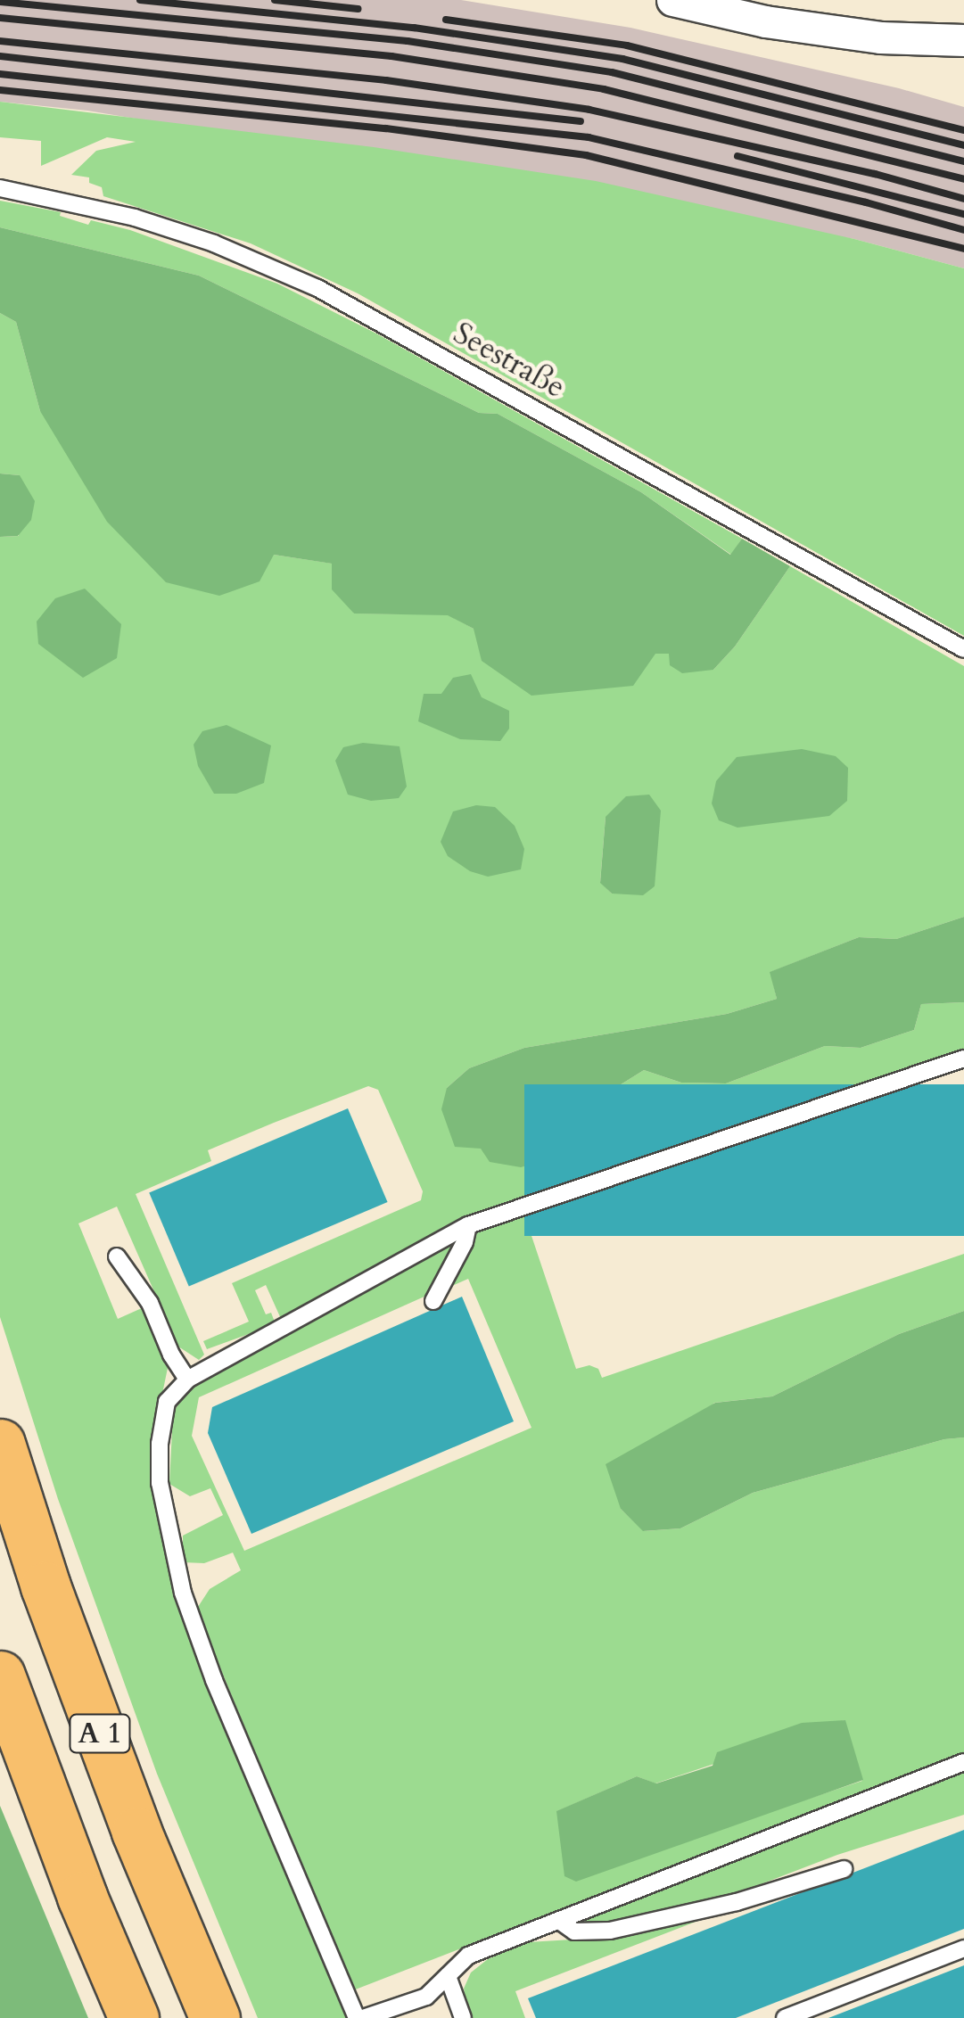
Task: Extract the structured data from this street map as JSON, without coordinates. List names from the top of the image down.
{
  "streets": {
    "highway": ["A 1"],
    "lane": ["Seestraße"]
  }
}
